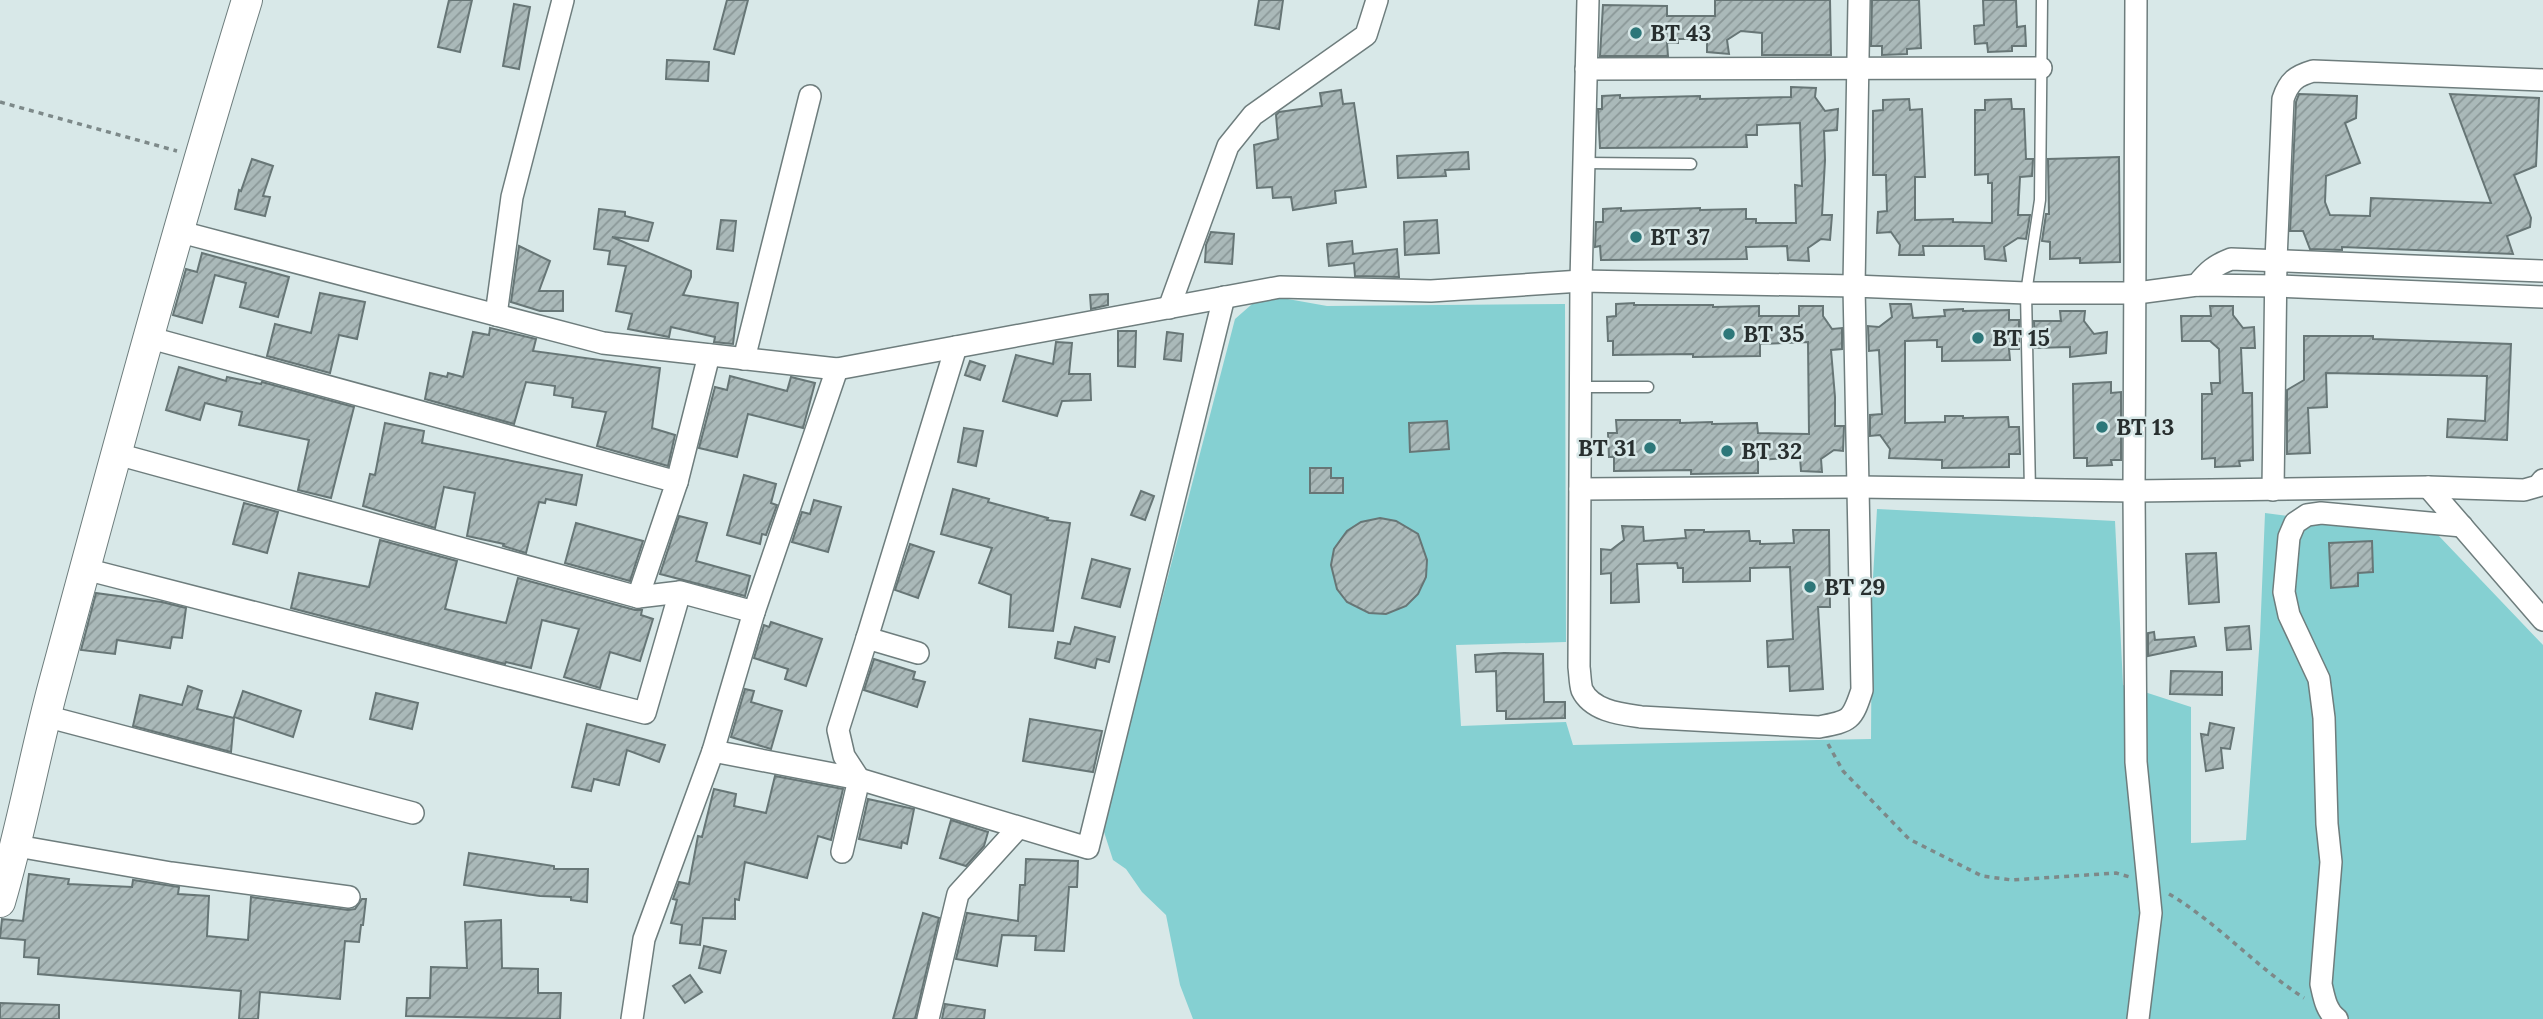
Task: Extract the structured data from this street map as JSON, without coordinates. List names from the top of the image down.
{
  "places": [
    "BT 43",
    "BT 37",
    "BT 35",
    "BT 15",
    "BT 13",
    "BT 31",
    "BT 32",
    "BT 29"
  ]
}
